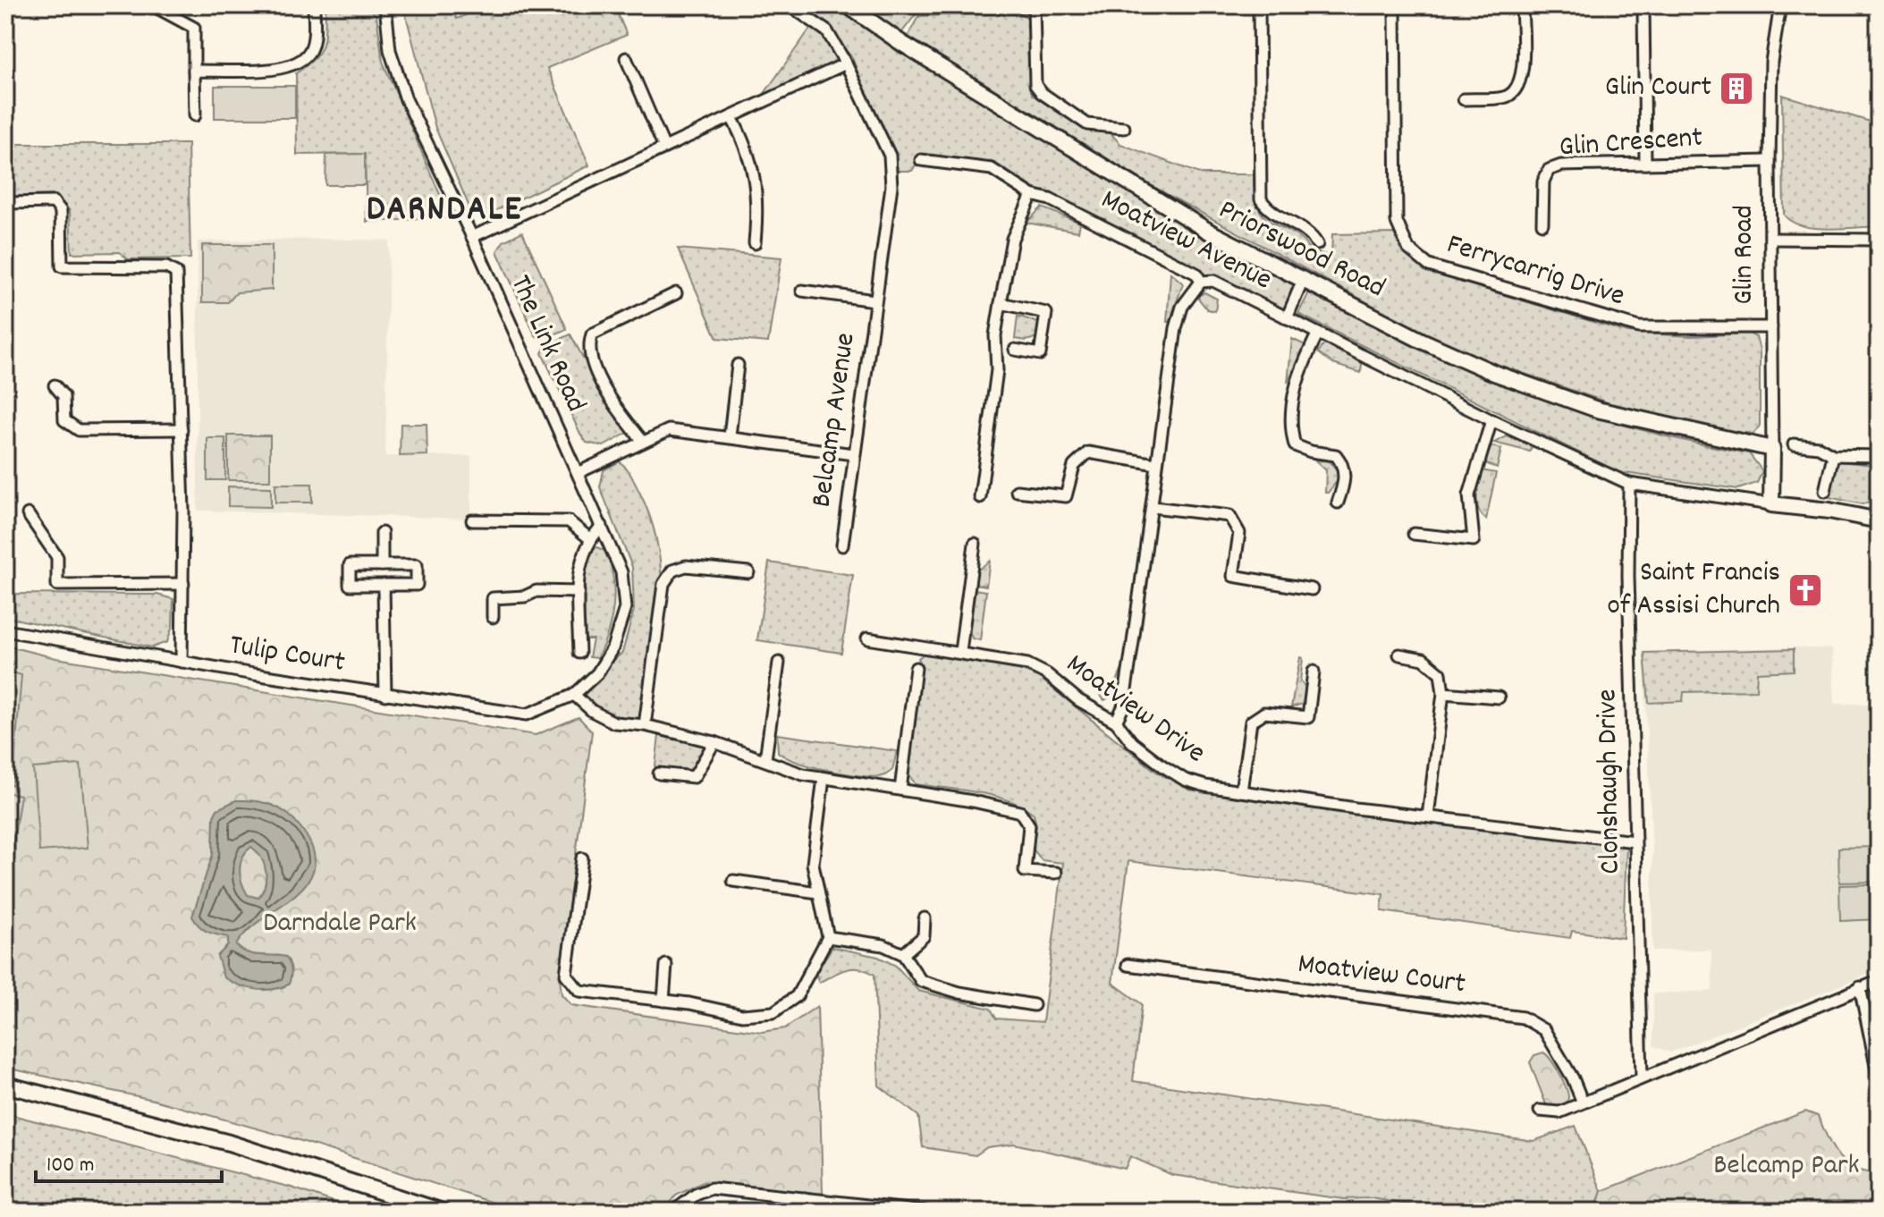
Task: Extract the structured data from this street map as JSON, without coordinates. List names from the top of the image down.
{
  "streets": {
    "street": [
      "Glin Crescent",
      "Moatview Avenue",
      "Priorswood Road",
      "Glin Road",
      "Ferrycarrig Drive",
      "The Link Road",
      "Belcamp Avenue",
      "Tulip Court",
      "Moatview Drive",
      "Clonshaugh Drive",
      "Moatview Court"
    ]
  },
  "crossings": [
    ["Glin Crescent", "Glin Road"],
    ["Moatview Avenue", "Glin Road"],
    ["Moatview Avenue", "Clonshaugh Drive"],
    ["Priorswood Road", "Glin Road"],
    ["Glin Road", "Ferrycarrig Drive"],
    ["The Link Road", "Tulip Court"],
    ["Moatview Drive", "Clonshaugh Drive"]
  ],
  "districts": ["DARNDALE"],
  "parks": ["Darndale Park", "Belcamp Park"],
  "places": {
    "building": ["Glin Court"],
    "church": ["Saint Francis of Assisi Church"]
  },
  "scale_bar": "100 m"
}
